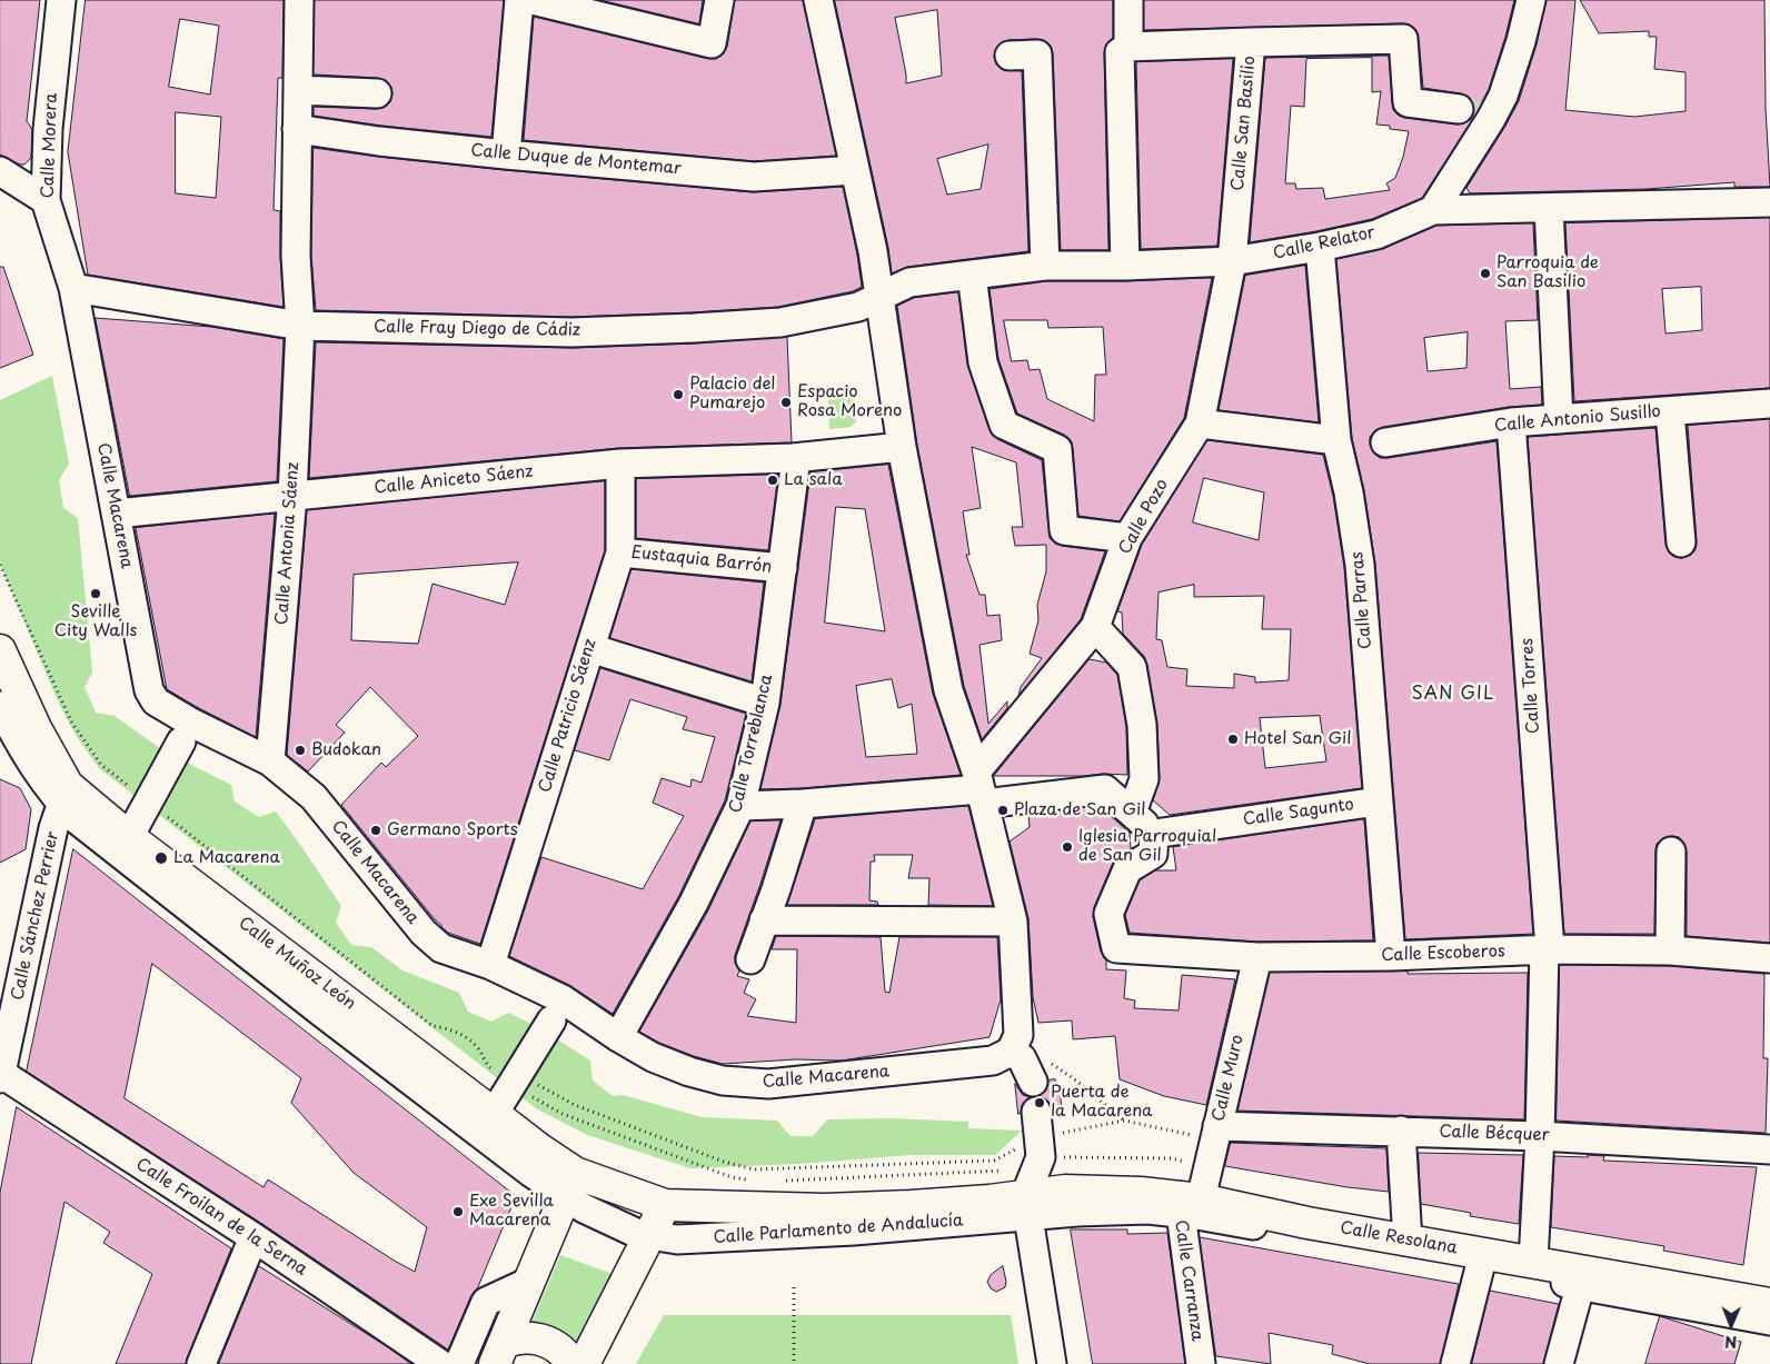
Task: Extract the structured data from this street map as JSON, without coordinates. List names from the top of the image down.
{
  "streets": {
    "main road": ["Calle Muñoz León", "Calle Parlamento de Andalucía", "Calle Resolana"],
    "street": [
      "Calle San Basilio",
      "Calle Morera",
      "Calle Duque de Montemar",
      "Calle Relator",
      "Calle Fray Diego de Cádiz",
      "Calle Antonio Susillo",
      "Calle Aniceto Sáenz",
      "Calle Macarena",
      "Calle Pozo",
      "Calle Antonia Sáenz",
      "Eustaquia Barrón",
      "Calle Parras",
      "Calle Torres",
      "Calle Patricio Sáenz",
      "Calle Torreblanca",
      "Calle Sagunto",
      "Calle Sánchez Perrier",
      "Calle Escoberos",
      "Calle Muro",
      "Calle Bécquer",
      "Calle Froilan de la Serna",
      "Calle Carranza"
    ]
  },
  "crossings": [
    ["Calle San Basilio", "Calle Relator"],
    ["Calle San Basilio", "Calle Pozo"],
    ["Calle Morera", "Calle Fray Diego de Cádiz"],
    ["Calle Morera", "Calle Macarena"],
    ["Calle Duque de Montemar", "Calle Antonia Sáenz"],
    ["Calle Relator", "Calle Fray Diego de Cádiz"],
    ["Calle Relator", "Calle Pozo"],
    ["Calle Relator", "Calle Parras"],
    ["Calle Fray Diego de Cádiz", "Calle Macarena"],
    ["Calle Fray Diego de Cádiz", "Calle Antonia Sáenz"],
    ["Calle Antonio Susillo", "Calle Torres"],
    ["Calle Aniceto Sáenz", "Calle Macarena"],
    ["Calle Aniceto Sáenz", "Calle Antonia Sáenz"],
    ["Calle Aniceto Sáenz", "Calle Patricio Sáenz"],
    ["Calle Aniceto Sáenz", "Calle Torreblanca"],
    ["Calle Macarena", "Calle Antonia Sáenz"],
    ["Calle Macarena", "Calle Patricio Sáenz"],
    ["Calle Macarena", "Calle Torreblanca"],
    ["Eustaquia Barrón", "Calle Patricio Sáenz"],
    ["Eustaquia Barrón", "Calle Torreblanca"],
    ["Calle Parras", "Calle Sagunto"],
    ["Calle Parras", "Calle Escoberos"],
    ["Calle Torres", "Calle Escoberos"],
    ["Calle Torres", "Calle Bécquer"],
    ["Calle Torres", "Calle Resolana"],
    ["Calle Sagunto", "Calle Escoberos"],
    ["Calle Sánchez Perrier", "Calle Muñoz León"],
    ["Calle Sánchez Perrier", "Calle Froilan de la Serna"],
    ["Calle Escoberos", "Calle Muro"],
    ["Calle Muñoz León", "Calle Parlamento de Andalucía"],
    ["Calle Muro", "Calle Bécquer"],
    ["Calle Muro", "Calle Resolana"],
    ["Calle Muro", "Calle Carranza"],
    ["Calle Parlamento de Andalucía", "Calle Resolana"],
    ["Calle Resolana", "Calle Carranza"]
  ],
  "districts": ["SAN GIL"],
  "places": [
    "Parroquia de San Basilio",
    "Palacio del Pumarejo",
    "Espacio Rosa Moreno",
    "La sala",
    "Seville City Walls",
    "Hotel San Gil",
    "Budokan",
    "Plaza de San Gil",
    "Germano Sports",
    "Iglesia Parroquial de San Gil",
    "La Macarena",
    "Puerta de la Macarena",
    "Exe Sevilla Macarena"
  ],
  "north": "bottom"
}
